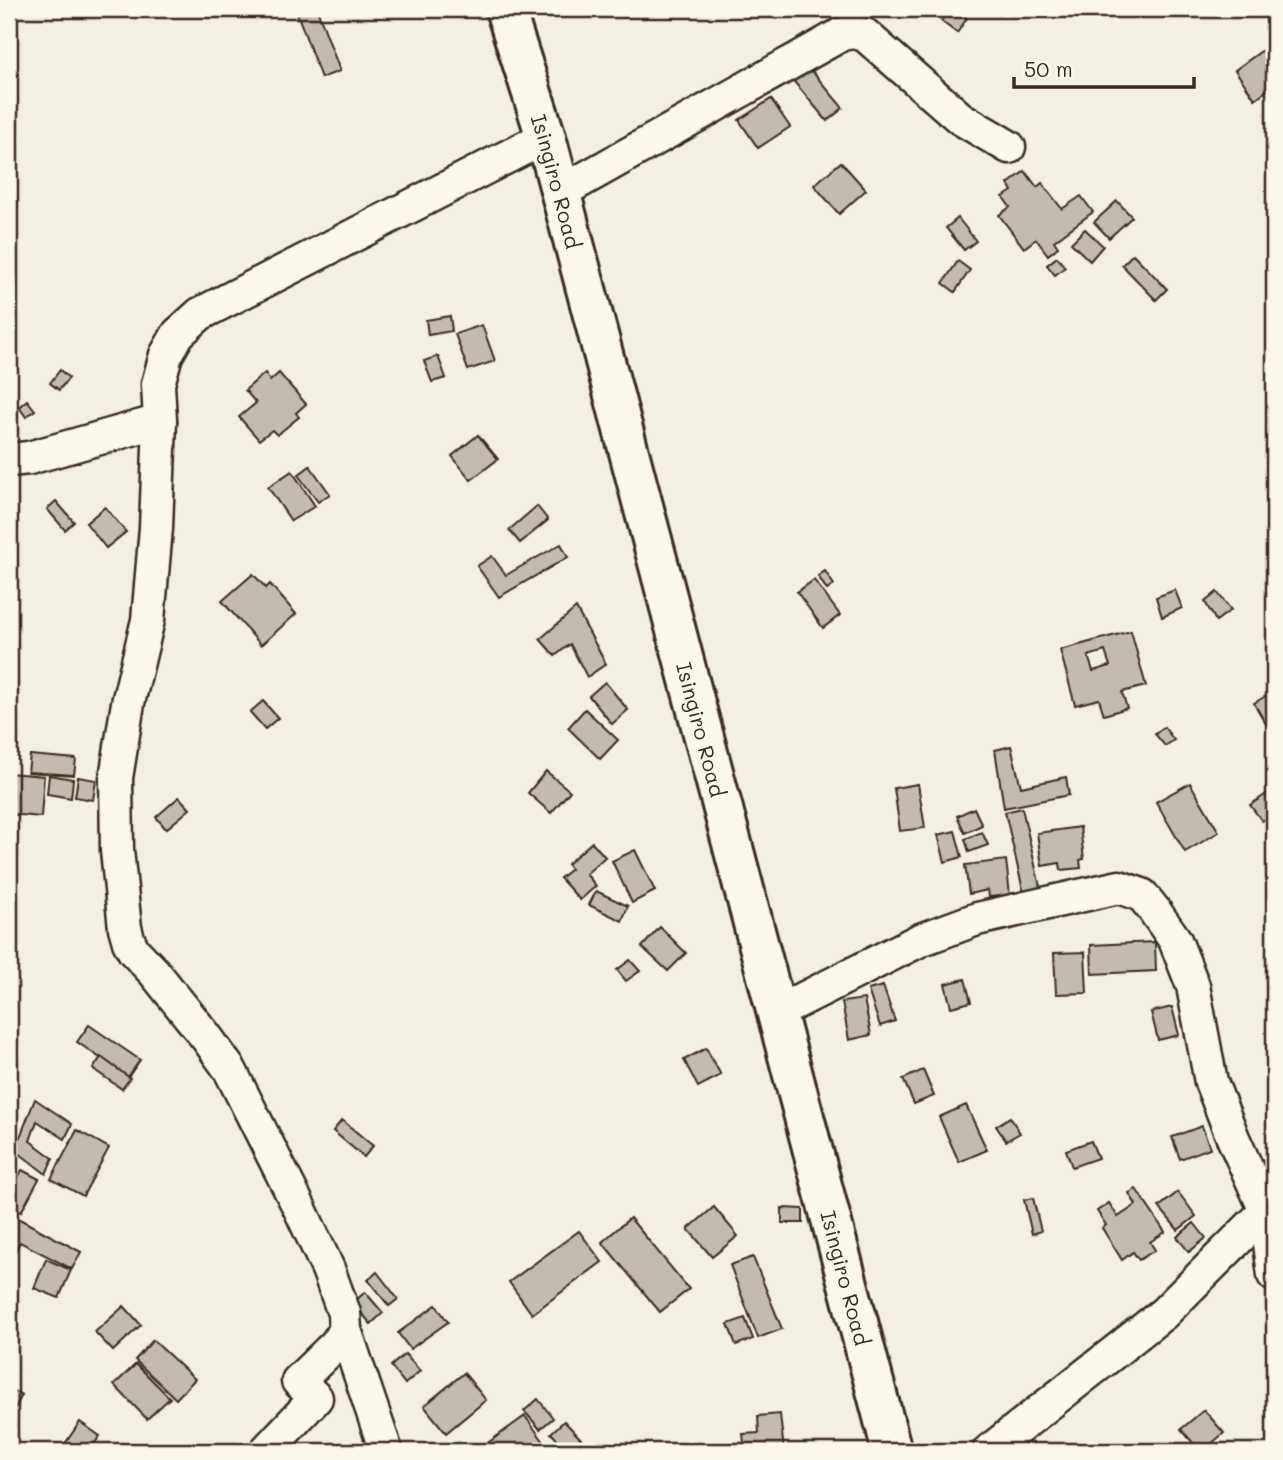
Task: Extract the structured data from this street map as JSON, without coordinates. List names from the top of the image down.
{
  "streets": {
    "main road": ["Isingiro Road"]
  },
  "scale_bar": "50 m"
}
